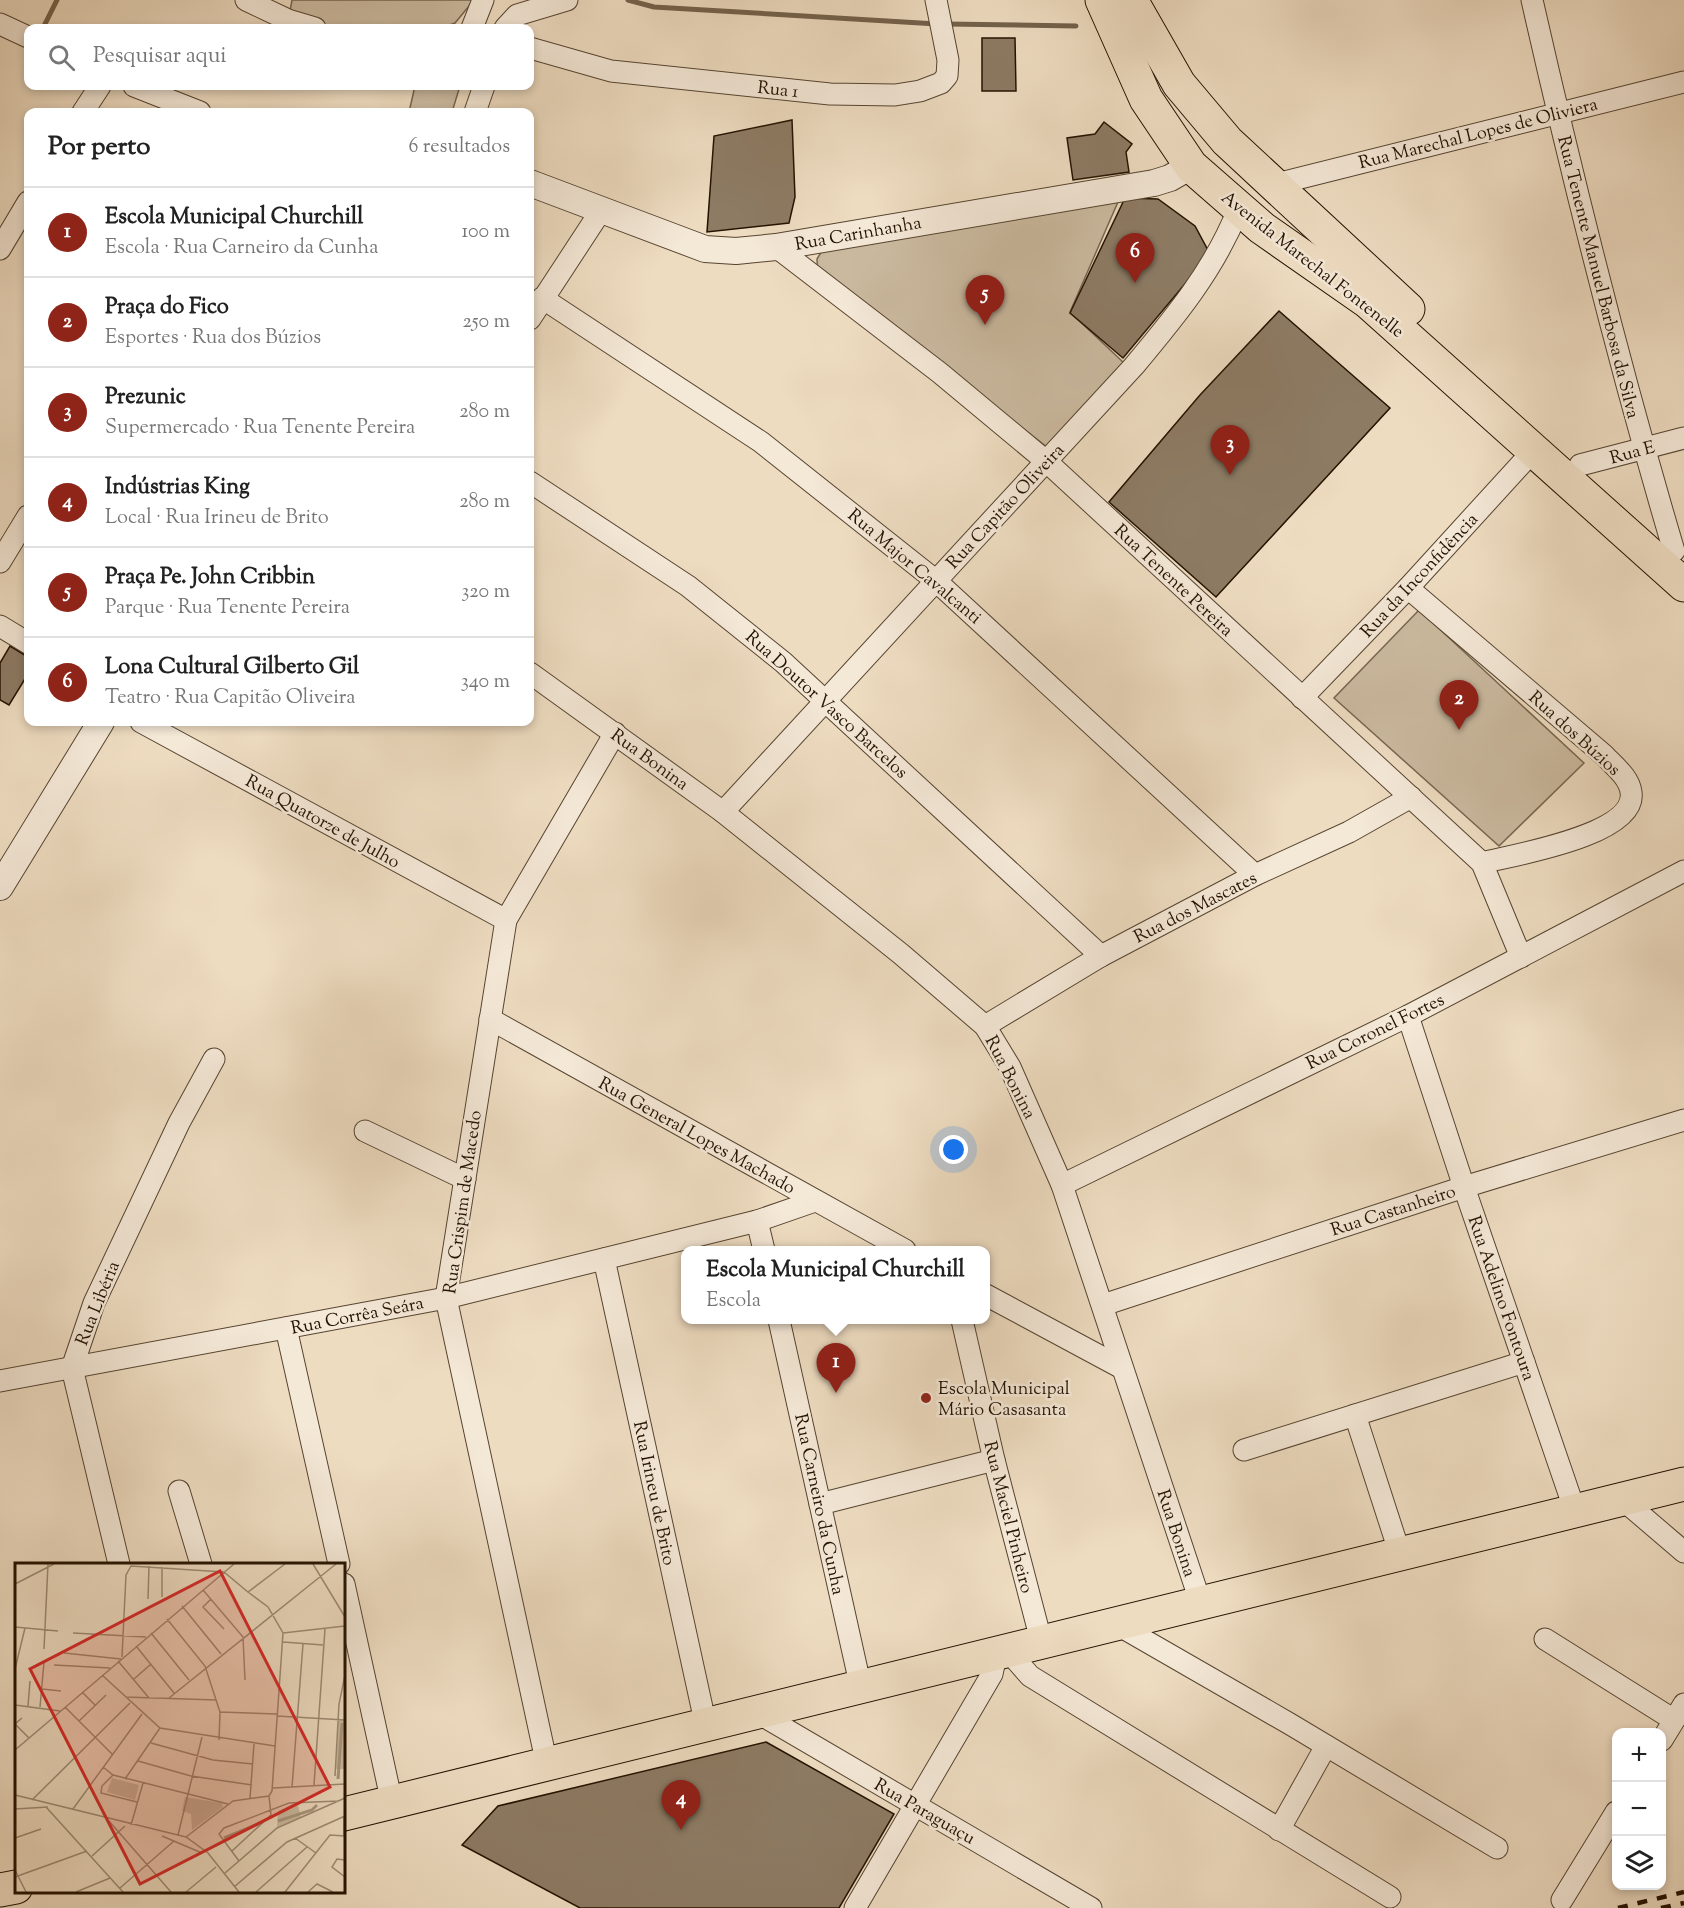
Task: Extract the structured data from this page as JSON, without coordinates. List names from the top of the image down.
{
  "streets": {
    "main road": ["Avenida Marechal Fontenelle"],
    "street": [
      "Rua 1",
      "Rua Marechal Lopes de Oliviera",
      "Rua Carinhanha",
      "Rua Tenente Manuel Barbosa da Silva",
      "Rua E",
      "Rua Capitão Oliveira",
      "Rua Major Cavalcanti",
      "Rua da Inconfidência",
      "Rua Tenente Pereira",
      "Rua Doutor Vasco Barcelos",
      "Rua dos Búzios",
      "Rua Bonina",
      "Rua Quatorze de Julho",
      "Rua dos Mascates",
      "Rua Coronel Fortes",
      "Rua General Lopes Machado",
      "Rua Crispim de Macedo",
      "Rua Castanheiro",
      "Rua Adelino Fontoura",
      "Rua Libéria",
      "Rua Corrêa Seára",
      "Rua Irineu de Brito",
      "Rua Carneiro da Cunha",
      "Rua Maciel Pinheiro",
      "Rua Paraguaçu"
    ]
  },
  "crossings": [
    ["Rua Marechal Lopes de Oliviera", "Avenida Marechal Fontenelle"],
    ["Rua Marechal Lopes de Oliviera", "Rua Tenente Manuel Barbosa da Silva"],
    ["Rua Carinhanha", "Avenida Marechal Fontenelle"],
    ["Rua Carinhanha", "Rua Tenente Pereira"],
    ["Avenida Marechal Fontenelle", "Rua Tenente Manuel Barbosa da Silva"],
    ["Avenida Marechal Fontenelle", "Rua E"],
    ["Avenida Marechal Fontenelle", "Rua Capitão Oliveira"],
    ["Avenida Marechal Fontenelle", "Rua da Inconfidência"],
    ["Rua Tenente Manuel Barbosa da Silva", "Rua E"],
    ["Rua Capitão Oliveira", "Rua Major Cavalcanti"],
    ["Rua Capitão Oliveira", "Rua Tenente Pereira"],
    ["Rua Capitão Oliveira", "Rua Doutor Vasco Barcelos"],
    ["Rua Capitão Oliveira", "Rua Bonina"],
    ["Rua Major Cavalcanti", "Rua dos Mascates"],
    ["Rua da Inconfidência", "Rua Tenente Pereira"],
    ["Rua da Inconfidência", "Rua dos Búzios"],
    ["Rua Tenente Pereira", "Rua dos Búzios"],
    ["Rua Tenente Pereira", "Rua dos Mascates"],
    ["Rua Tenente Pereira", "Rua Coronel Fortes"],
    ["Rua Doutor Vasco Barcelos", "Rua dos Mascates"],
    ["Rua Bonina", "Rua dos Mascates"],
    ["Rua Bonina", "Rua Coronel Fortes"],
    ["Rua Bonina", "Rua Crispim de Macedo"],
    ["Rua Bonina", "Rua Castanheiro"],
    ["Rua Quatorze de Julho", "Rua Crispim de Macedo"],
    ["Rua Coronel Fortes", "Rua Adelino Fontoura"],
    ["Rua General Lopes Machado", "Rua Crispim de Macedo"],
    ["Rua General Lopes Machado", "Rua Corrêa Seára"],
    ["Rua Crispim de Macedo", "Rua Corrêa Seára"],
    ["Rua Castanheiro", "Rua Adelino Fontoura"],
    ["Rua Libéria", "Rua Corrêa Seára"],
    ["Rua Corrêa Seára", "Rua Irineu de Brito"]
  ],
  "places": ["Escola Municipal Mário Casasanta"],
  "page": {
    "search": "Pesquisar aqui",
    "heading": ["Por perto", "6 resultados"],
    "list": [
      {
        "mark": "1",
        "name": "Escola Municipal Churchill",
        "note": "Escola · Rua Carneiro da Cunha",
        "value": "100 m"
      },
      {
        "mark": "2",
        "name": "Praça do Fico",
        "note": "Esportes · Rua dos Búzios",
        "value": "250 m"
      },
      {
        "mark": "3",
        "name": "Prezunic",
        "note": "Supermercado · Rua Tenente Pereira",
        "value": "280 m"
      },
      {
        "mark": "4",
        "name": "Indústrias King",
        "note": "Local · Rua Irineu de Brito",
        "value": "280 m"
      },
      {
        "mark": "5",
        "name": "Praça Pe. John Cribbin",
        "note": "Parque · Rua Tenente Pereira",
        "value": "320 m"
      },
      {
        "mark": "6",
        "name": "Lona Cultural Gilberto Gil",
        "note": "Teatro · Rua Capitão Oliveira",
        "value": "340 m"
      }
    ],
    "pins": [
      "6",
      "5",
      "3",
      "2",
      "1",
      "4"
    ],
    "popup": ["Escola Municipal Churchill", "Escola"],
    "map_buttons": ["+", "−"]
  }
}
